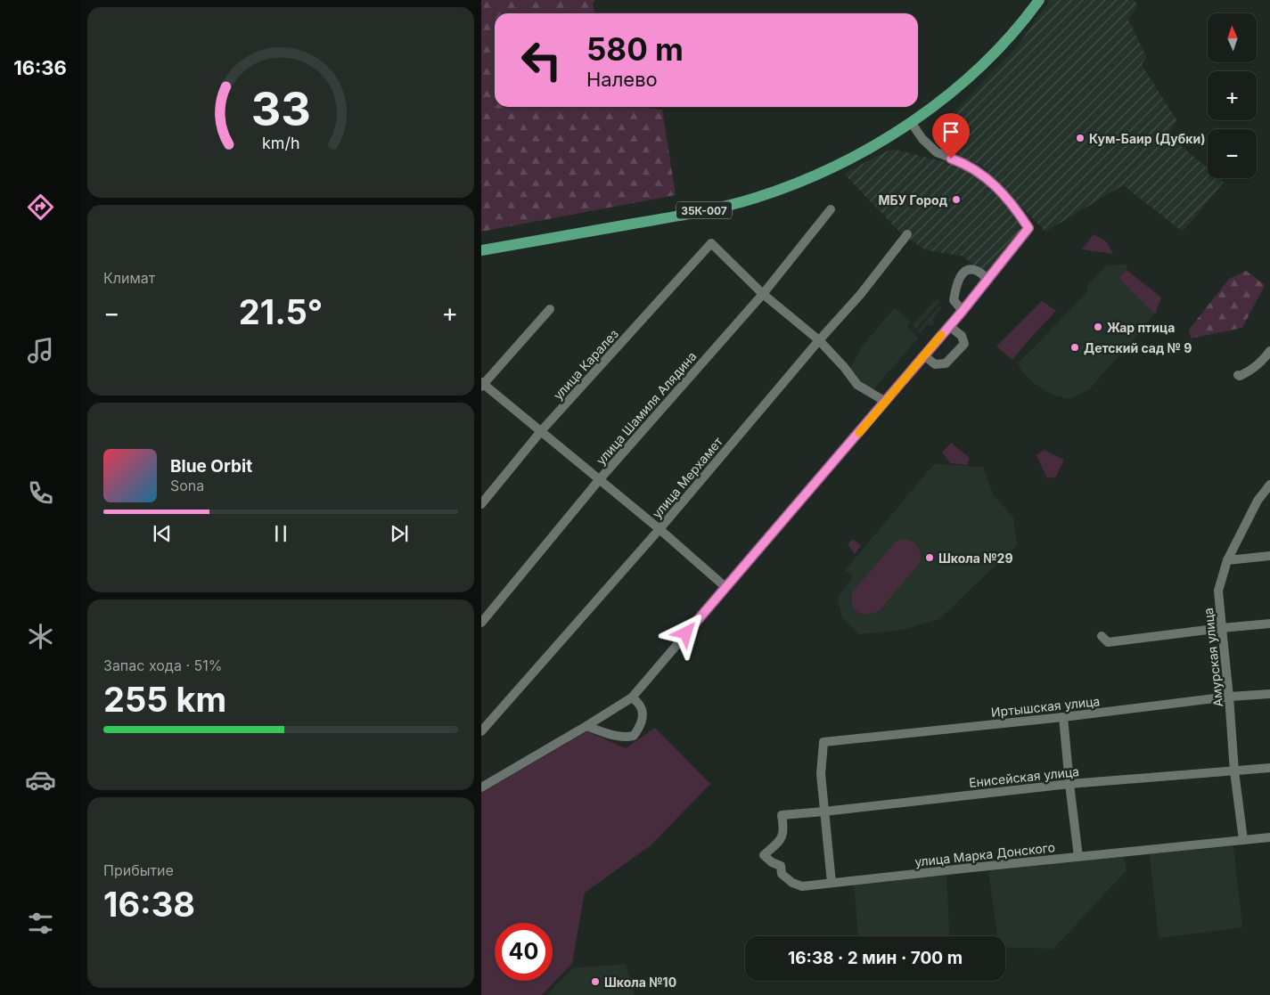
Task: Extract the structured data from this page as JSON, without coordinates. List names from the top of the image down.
{
  "streets": {
    "main road": ["35К-007"],
    "street": [
      "улица Каралез",
      "улица Шамиля Алядина",
      "улица Мерхамет",
      "Амурская улица",
      "Иртышская улица",
      "Енисейская улица",
      "улица Марка Донского"
    ]
  },
  "crossings": [
    ["улица Каралез", "улица Шамиля Алядина"],
    ["Амурская улица", "Иртышская улица"],
    ["Амурская улица", "Енисейская улица"],
    ["Амурская улица", "улица Марка Донского"],
    ["Иртышская улица", "Енисейская улица"],
    ["Енисейская улица", "улица Марка Донского"]
  ],
  "places": [
    "Кум-Баир (Дубки)",
    "МБУ Город",
    "Жар птица",
    "Детский сад № 9",
    "Школа №29",
    "Школа №10"
  ],
  "north": "top",
  "page": {
    "tabs": "16:36",
    "map_buttons": ["+", "−"],
    "turn": ["580 m", "Налево"],
    "tile": [
      "Климат",
      ["Запас хода · 51%", "255 km"],
      ["Прибытие", "16:38"]
    ],
    "heat": ["−", "21.5°", "+"],
    "song": ["Blue Orbit", "Sona"],
    "limit": "40",
    "trip": "16:38 · 2 мин · 700 m",
    "gauge": ["33", "km/h"]
  }
}
